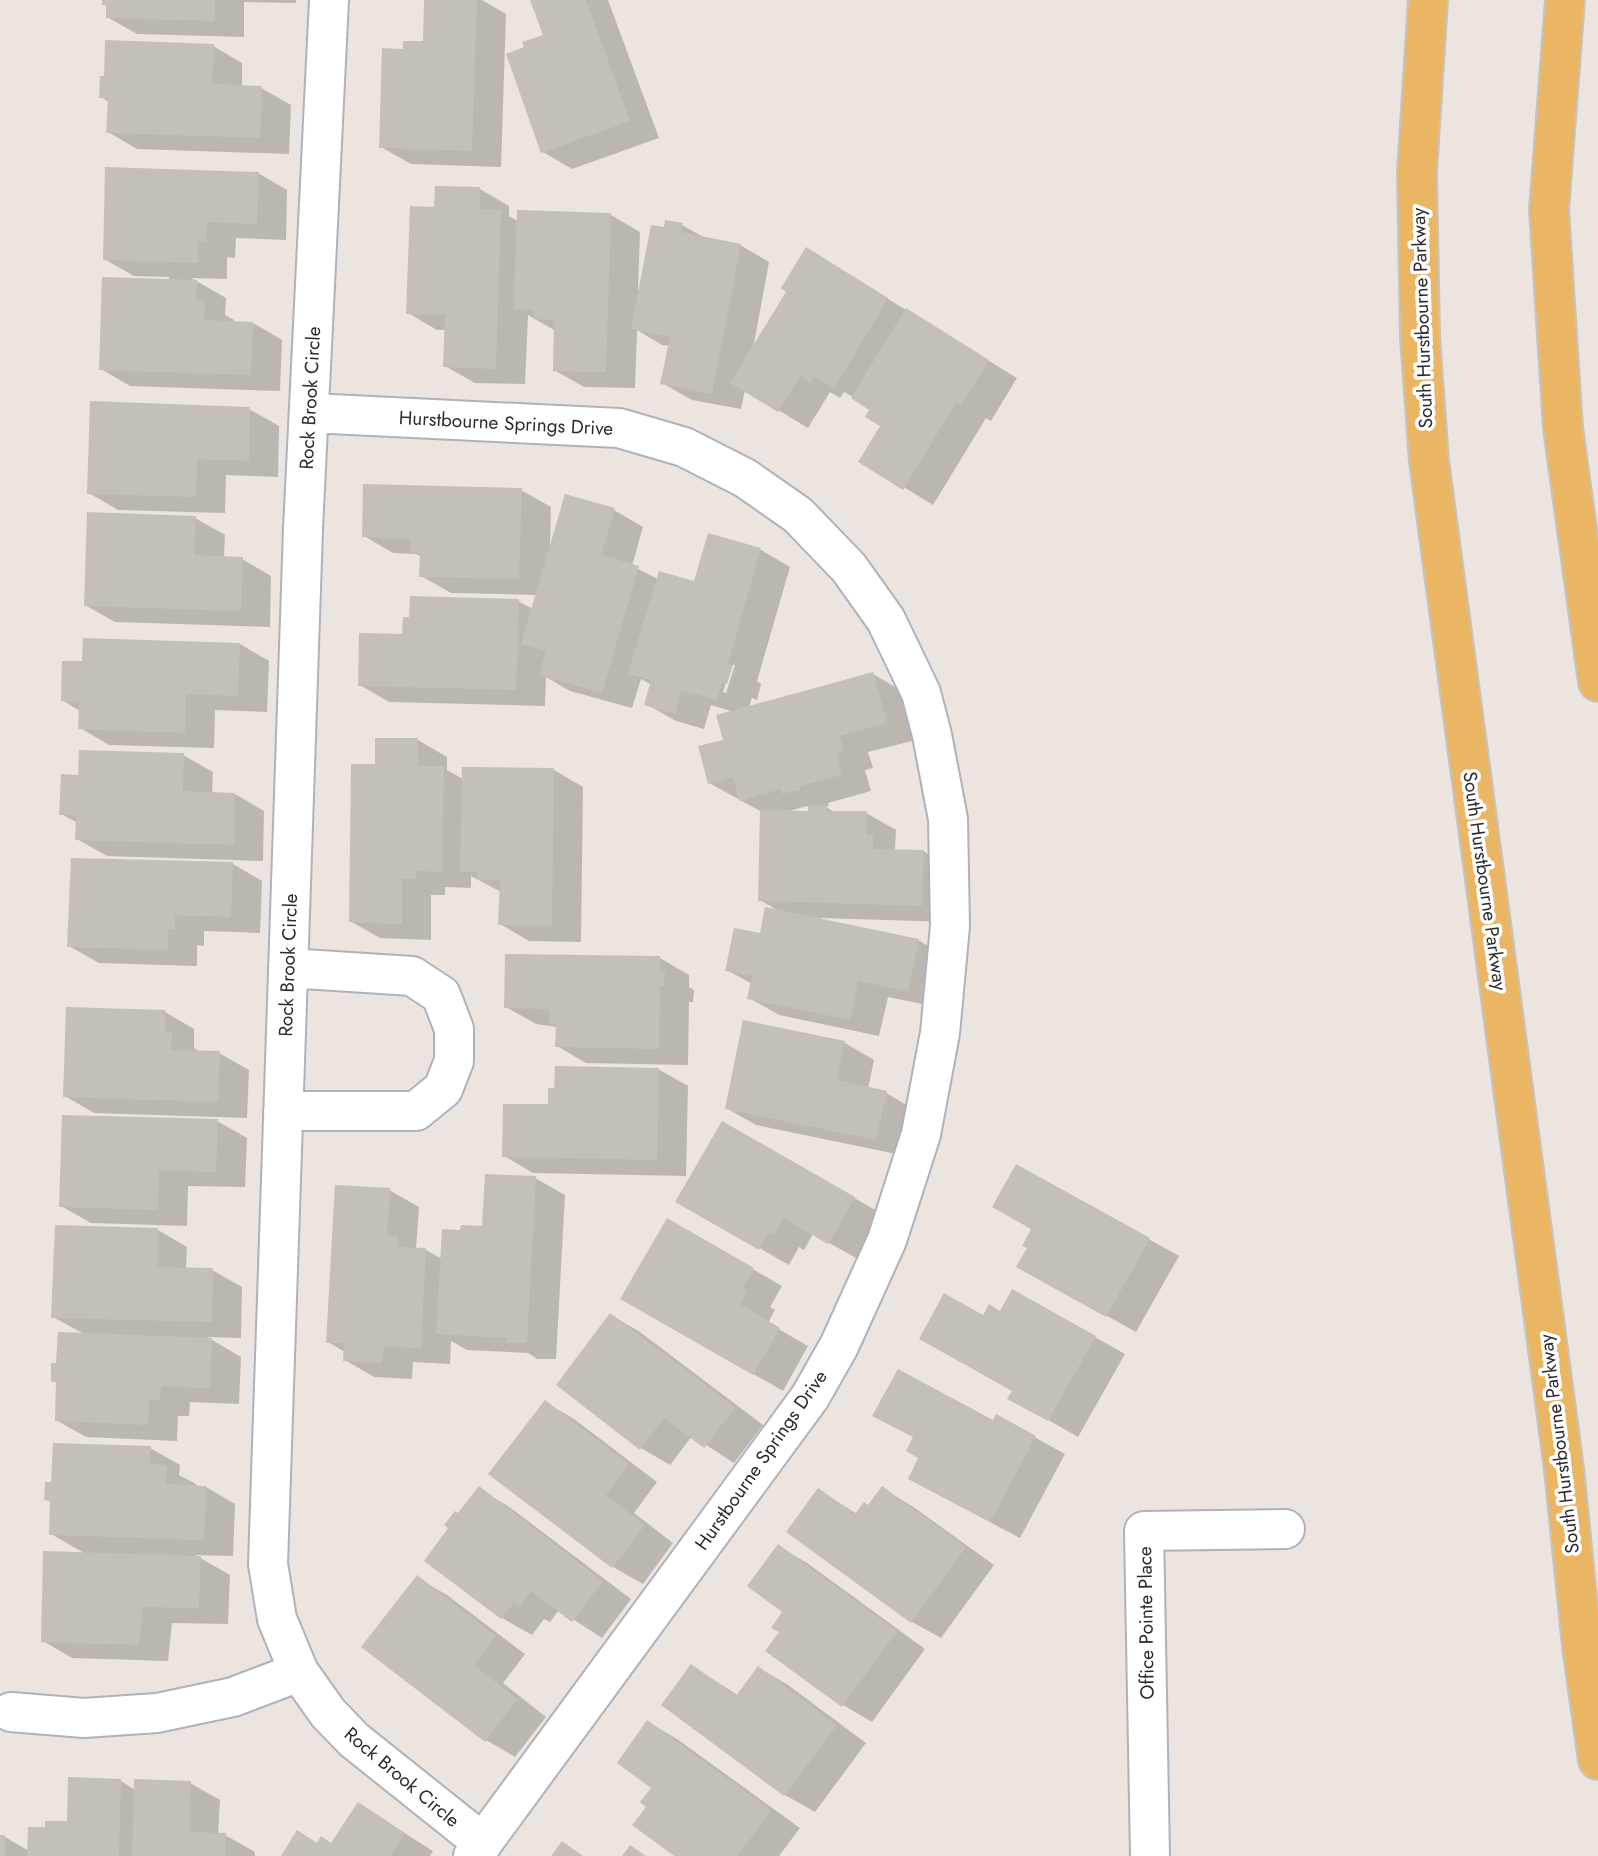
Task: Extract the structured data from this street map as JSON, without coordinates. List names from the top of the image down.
{
  "streets": {
    "main road": ["South Hurstbourne Parkway"],
    "street": ["Rock Brook Circle", "Hurstbourne Springs Drive", "Office Pointe Place"]
  },
  "crossings": [
    ["Rock Brook Circle", "Hurstbourne Springs Drive"]
  ]
}
